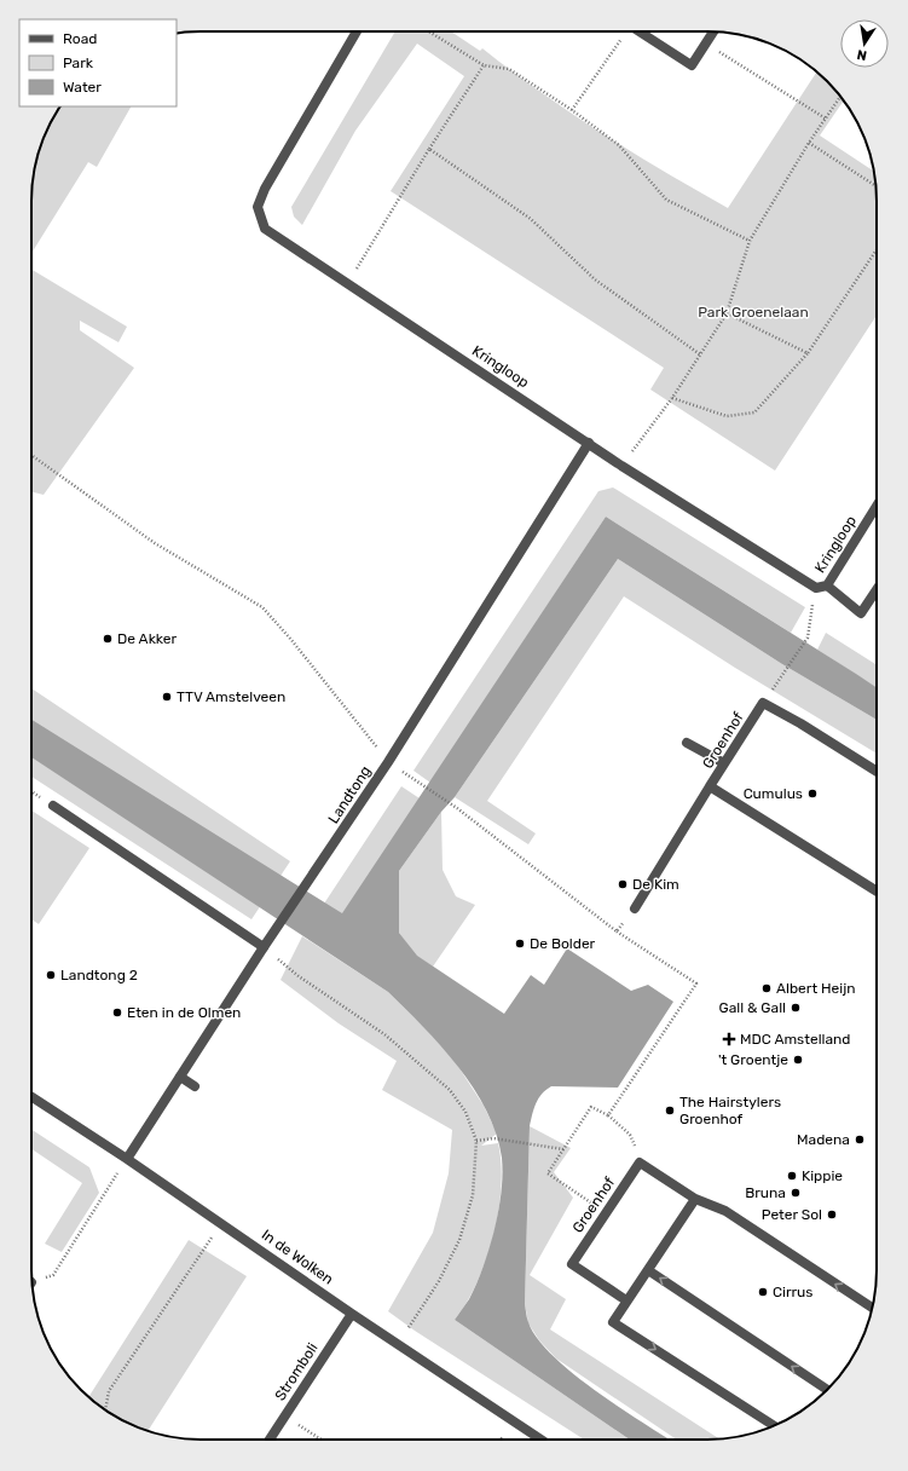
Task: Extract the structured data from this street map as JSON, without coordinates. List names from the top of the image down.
{
  "streets": {
    "street": [
      "Kringloop",
      "Groenhof",
      "Landtong",
      "In de Wolken",
      "Stromboli"
    ]
  },
  "crossings": [
    ["Kringloop", "Landtong"],
    ["Landtong", "In de Wolken"],
    ["In de Wolken", "Stromboli"]
  ],
  "parks": ["Park Groenelaan"],
  "places": {
    "other": [
      "De Akker",
      "TTV Amstelveen",
      "Cumulus",
      "De Kim",
      "De Bolder",
      "Landtong 2",
      "Albert Heijn",
      "Gall & Gall",
      "Eten in de Olmen",
      "'t Groentje",
      "The Hairstylers Groenhof",
      "Madena",
      "Kippie",
      "Bruna",
      "Peter Sol",
      "Cirrus"
    ],
    "health": ["MDC Amstelland"]
  },
  "legend": ["Road", "Park", "Water"],
  "north": "bottom"
}
